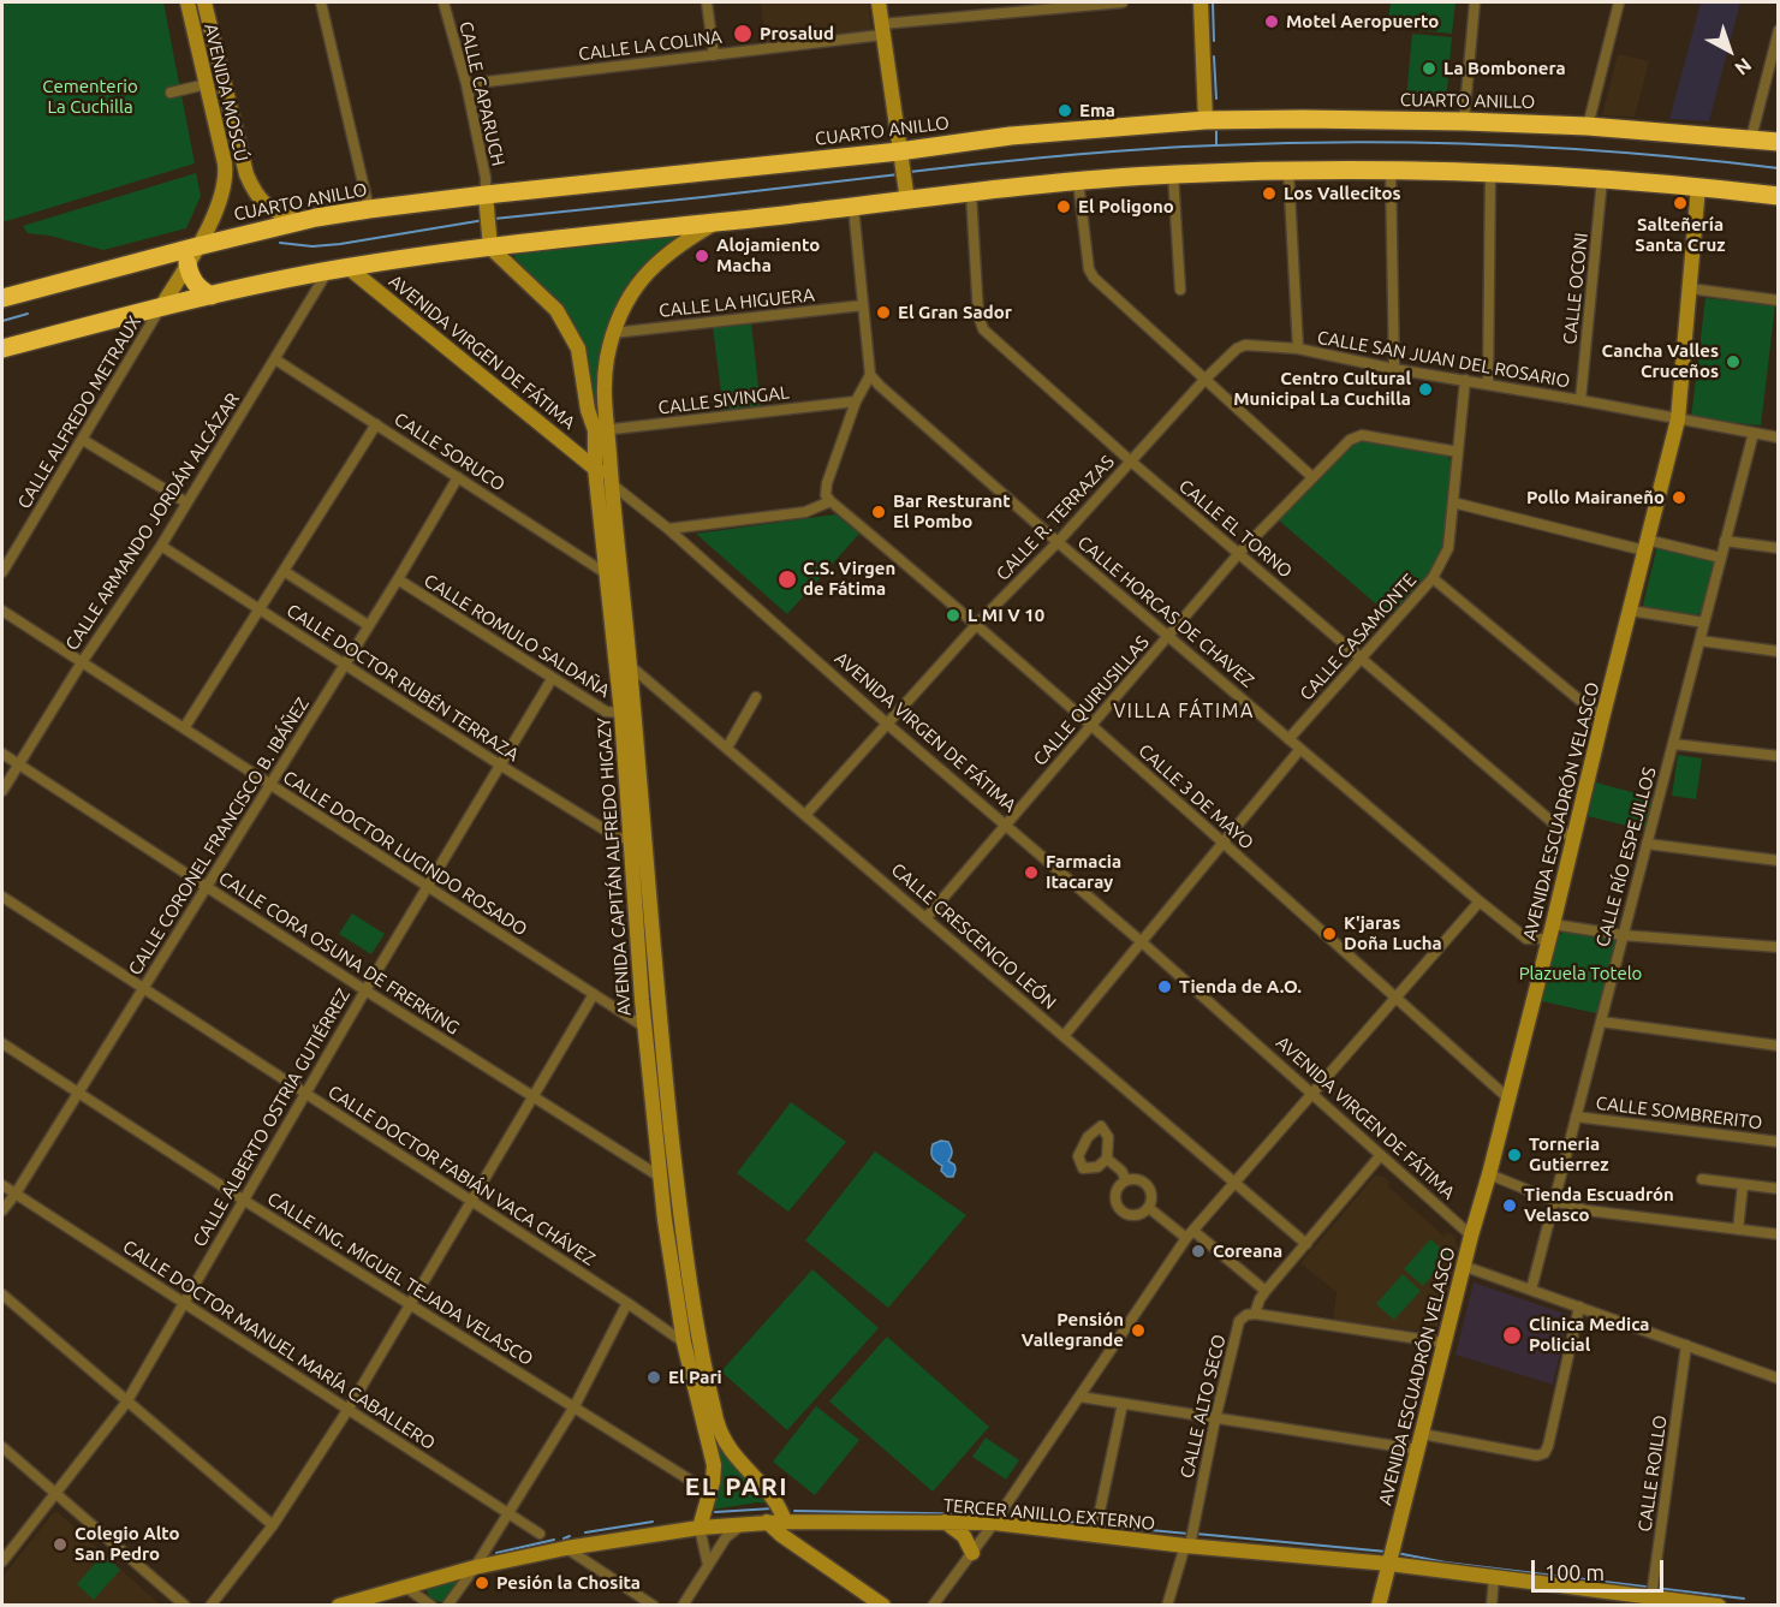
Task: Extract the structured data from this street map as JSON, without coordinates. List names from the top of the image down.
{
  "streets": {
    "highway": ["CUARTO ANILLO"],
    "street": [
      "CALLE LA COLINA",
      "AVENIDA MOSCÚ",
      "CALLE CAPARUCH",
      "CALLE OCONI",
      "CALLE LA HIGUERA",
      "AVENIDA VIRGEN DE FÁTIMA",
      "CALLE SAN JUAN DEL ROSARIO",
      "CALLE SIVINGAL",
      "CALLE ALFREDO METRAUX",
      "CALLE SORUCO",
      "CALLE R. TERRAZAS",
      "CALLE ARMANDO JORDÁN ALCÁZAR",
      "CALLE EL TORNO",
      "CALLE HORCAS DE CHAVEZ",
      "CALLE ROMULO SALDAÑA",
      "CALLE CASAMONTE",
      "CALLE DOCTOR RUBÉN TERRAZA",
      "CALLE QUIRUSILLAS",
      "CALLE 3 DE MAYO",
      "AVENIDA ESCUADRÓN VELASCO",
      "CALLE CORONEL FRANCISCO B. IBÁÑEZ",
      "CALLE DOCTOR LUCINDO ROSADO",
      "CALLE RÍO ESPEJILLOS",
      "AVENIDA CAPITÁN ALFREDO HIGAZY",
      "CALLE CRESCENCIO LEÓN",
      "CALLE CORA OSUNA DE FRERKING",
      "CALLE SOMBRERITO",
      "CALLE ALBERTO OSTRIA GUTIÉRREZ",
      "CALLE DOCTOR FABIÁN VACA CHÁVEZ",
      "CALLE ING. MIGUEL TEJADA VELASCO",
      "CALLE DOCTOR MANUEL MARÍA CABALLERO",
      "CALLE ALTO SECO",
      "CALLE ROILLO",
      "TERCER ANILLO EXTERNO"
    ]
  },
  "crossings": [
    ["CALLE LA COLINA", "CALLE CAPARUCH"],
    ["AVENIDA MOSCÚ", "CUARTO ANILLO"],
    ["AVENIDA MOSCÚ", "CALLE ALFREDO METRAUX"],
    ["CALLE CAPARUCH", "CUARTO ANILLO"],
    ["CALLE OCONI", "CALLE SAN JUAN DEL ROSARIO"],
    ["CALLE LA HIGUERA", "AVENIDA CAPITÁN ALFREDO HIGAZY"],
    ["AVENIDA VIRGEN DE FÁTIMA", "CALLE R. TERRAZAS"],
    ["AVENIDA VIRGEN DE FÁTIMA", "CALLE QUIRUSILLAS"],
    ["AVENIDA VIRGEN DE FÁTIMA", "AVENIDA ESCUADRÓN VELASCO"],
    ["AVENIDA VIRGEN DE FÁTIMA", "AVENIDA CAPITÁN ALFREDO HIGAZY"],
    ["AVENIDA VIRGEN DE FÁTIMA", "CALLE ALTO SECO"],
    ["CALLE SAN JUAN DEL ROSARIO", "CALLE R. TERRAZAS"],
    ["CALLE SAN JUAN DEL ROSARIO", "CALLE CASAMONTE"],
    ["CALLE SAN JUAN DEL ROSARIO", "AVENIDA ESCUADRÓN VELASCO"],
    ["CALLE SAN JUAN DEL ROSARIO", "CALLE RÍO ESPEJILLOS"],
    ["CALLE SIVINGAL", "AVENIDA CAPITÁN ALFREDO HIGAZY"],
    ["CALLE SORUCO", "CALLE ARMANDO JORDÁN ALCÁZAR"],
    ["CALLE SORUCO", "CALLE CORONEL FRANCISCO B. IBÁÑEZ"],
    ["CALLE SORUCO", "AVENIDA CAPITÁN ALFREDO HIGAZY"],
    ["CALLE R. TERRAZAS", "CALLE EL TORNO"],
    ["CALLE R. TERRAZAS", "CALLE HORCAS DE CHAVEZ"],
    ["CALLE R. TERRAZAS", "CALLE 3 DE MAYO"],
    ["CALLE R. TERRAZAS", "CALLE CRESCENCIO LEÓN"],
    ["CALLE ARMANDO JORDÁN ALCÁZAR", "CALLE DOCTOR RUBÉN TERRAZA"],
    ["CALLE ARMANDO JORDÁN ALCÁZAR", "CALLE DOCTOR LUCINDO ROSADO"],
    ["CALLE ARMANDO JORDÁN ALCÁZAR", "CALLE CORA OSUNA DE FRERKING"],
    ["CALLE EL TORNO", "CALLE CASAMONTE"],
    ["CALLE EL TORNO", "CALLE QUIRUSILLAS"],
    ["CALLE EL TORNO", "AVENIDA ESCUADRÓN VELASCO"],
    ["CALLE HORCAS DE CHAVEZ", "CALLE CASAMONTE"],
    ["CALLE HORCAS DE CHAVEZ", "CALLE QUIRUSILLAS"],
    ["CALLE HORCAS DE CHAVEZ", "AVENIDA ESCUADRÓN VELASCO"],
    ["CALLE HORCAS DE CHAVEZ", "CALLE RÍO ESPEJILLOS"],
    ["CALLE ROMULO SALDAÑA", "CALLE CORONEL FRANCISCO B. IBÁÑEZ"],
    ["CALLE ROMULO SALDAÑA", "AVENIDA CAPITÁN ALFREDO HIGAZY"],
    ["CALLE ROMULO SALDAÑA", "CALLE ALBERTO OSTRIA GUTIÉRREZ"],
    ["CALLE CASAMONTE", "CALLE QUIRUSILLAS"],
    ["CALLE DOCTOR RUBÉN TERRAZA", "CALLE CORONEL FRANCISCO B. IBÁÑEZ"],
    ["CALLE DOCTOR RUBÉN TERRAZA", "AVENIDA CAPITÁN ALFREDO HIGAZY"],
    ["CALLE DOCTOR RUBÉN TERRAZA", "CALLE ALBERTO OSTRIA GUTIÉRREZ"],
    ["CALLE QUIRUSILLAS", "CALLE 3 DE MAYO"],
    ["CALLE QUIRUSILLAS", "CALLE CRESCENCIO LEÓN"],
    ["CALLE 3 DE MAYO", "AVENIDA ESCUADRÓN VELASCO"],
    ["AVENIDA ESCUADRÓN VELASCO", "TERCER ANILLO EXTERNO"],
    ["CALLE CORONEL FRANCISCO B. IBÁÑEZ", "CALLE DOCTOR LUCINDO ROSADO"],
    ["CALLE CORONEL FRANCISCO B. IBÁÑEZ", "CALLE CORA OSUNA DE FRERKING"],
    ["CALLE CORONEL FRANCISCO B. IBÁÑEZ", "CALLE DOCTOR FABIÁN VACA CHÁVEZ"],
    ["CALLE CORONEL FRANCISCO B. IBÁÑEZ", "CALLE ING. MIGUEL TEJADA VELASCO"],
    ["CALLE CORONEL FRANCISCO B. IBÁÑEZ", "CALLE DOCTOR MANUEL MARÍA CABALLERO"],
    ["CALLE DOCTOR LUCINDO ROSADO", "AVENIDA CAPITÁN ALFREDO HIGAZY"],
    ["CALLE DOCTOR LUCINDO ROSADO", "CALLE ALBERTO OSTRIA GUTIÉRREZ"],
    ["CALLE RÍO ESPEJILLOS", "CALLE SOMBRERITO"],
    ["AVENIDA CAPITÁN ALFREDO HIGAZY", "CALLE CRESCENCIO LEÓN"],
    ["AVENIDA CAPITÁN ALFREDO HIGAZY", "CALLE CORA OSUNA DE FRERKING"],
    ["AVENIDA CAPITÁN ALFREDO HIGAZY", "CALLE DOCTOR FABIÁN VACA CHÁVEZ"],
    ["AVENIDA CAPITÁN ALFREDO HIGAZY", "CALLE ING. MIGUEL TEJADA VELASCO"],
    ["AVENIDA CAPITÁN ALFREDO HIGAZY", "TERCER ANILLO EXTERNO"],
    ["CALLE CRESCENCIO LEÓN", "CALLE ALTO SECO"],
    ["CALLE CORA OSUNA DE FRERKING", "CALLE ALBERTO OSTRIA GUTIÉRREZ"],
    ["CALLE ALBERTO OSTRIA GUTIÉRREZ", "CALLE DOCTOR FABIÁN VACA CHÁVEZ"],
    ["CALLE ALBERTO OSTRIA GUTIÉRREZ", "CALLE ING. MIGUEL TEJADA VELASCO"],
    ["CALLE ALBERTO OSTRIA GUTIÉRREZ", "CALLE DOCTOR MANUEL MARÍA CABALLERO"],
    ["CALLE ALTO SECO", "TERCER ANILLO EXTERNO"],
    ["CALLE ROILLO", "TERCER ANILLO EXTERNO"]
  ],
  "districts": ["VILLA FÁTIMA", "EL PARI"],
  "parks": ["Cementerio La Cuchilla", "Plazuela Totelo"],
  "places": [
    "Motel Aeropuerto",
    "Prosalud",
    "La Bombonera",
    "Ema",
    "Los Vallecitos",
    "Salteñería Santa Cruz",
    "El Poligono",
    "Alojamiento Macha",
    "El Gran Sador",
    "Cancha Valles Cruceños",
    "Centro Cultural Municipal La Cuchilla",
    "Pollo Mairaneño",
    "Bar Resturant El Pombo",
    "C.S. Virgen de Fátima",
    "L MI V 10",
    "Farmacia Itacaray",
    "K'jaras Doña Lucha",
    "Tienda de A.O.",
    "Torneria Gutierrez",
    "Tienda Escuadrón Velasco",
    "Coreana",
    "Pensión Vallegrande",
    "Clinica Medica Policial",
    "El Pari",
    "Colegio Alto San Pedro",
    "Pesión la Chosita"
  ],
  "scale_bar": "100 m",
  "north": "bottom right"
}
